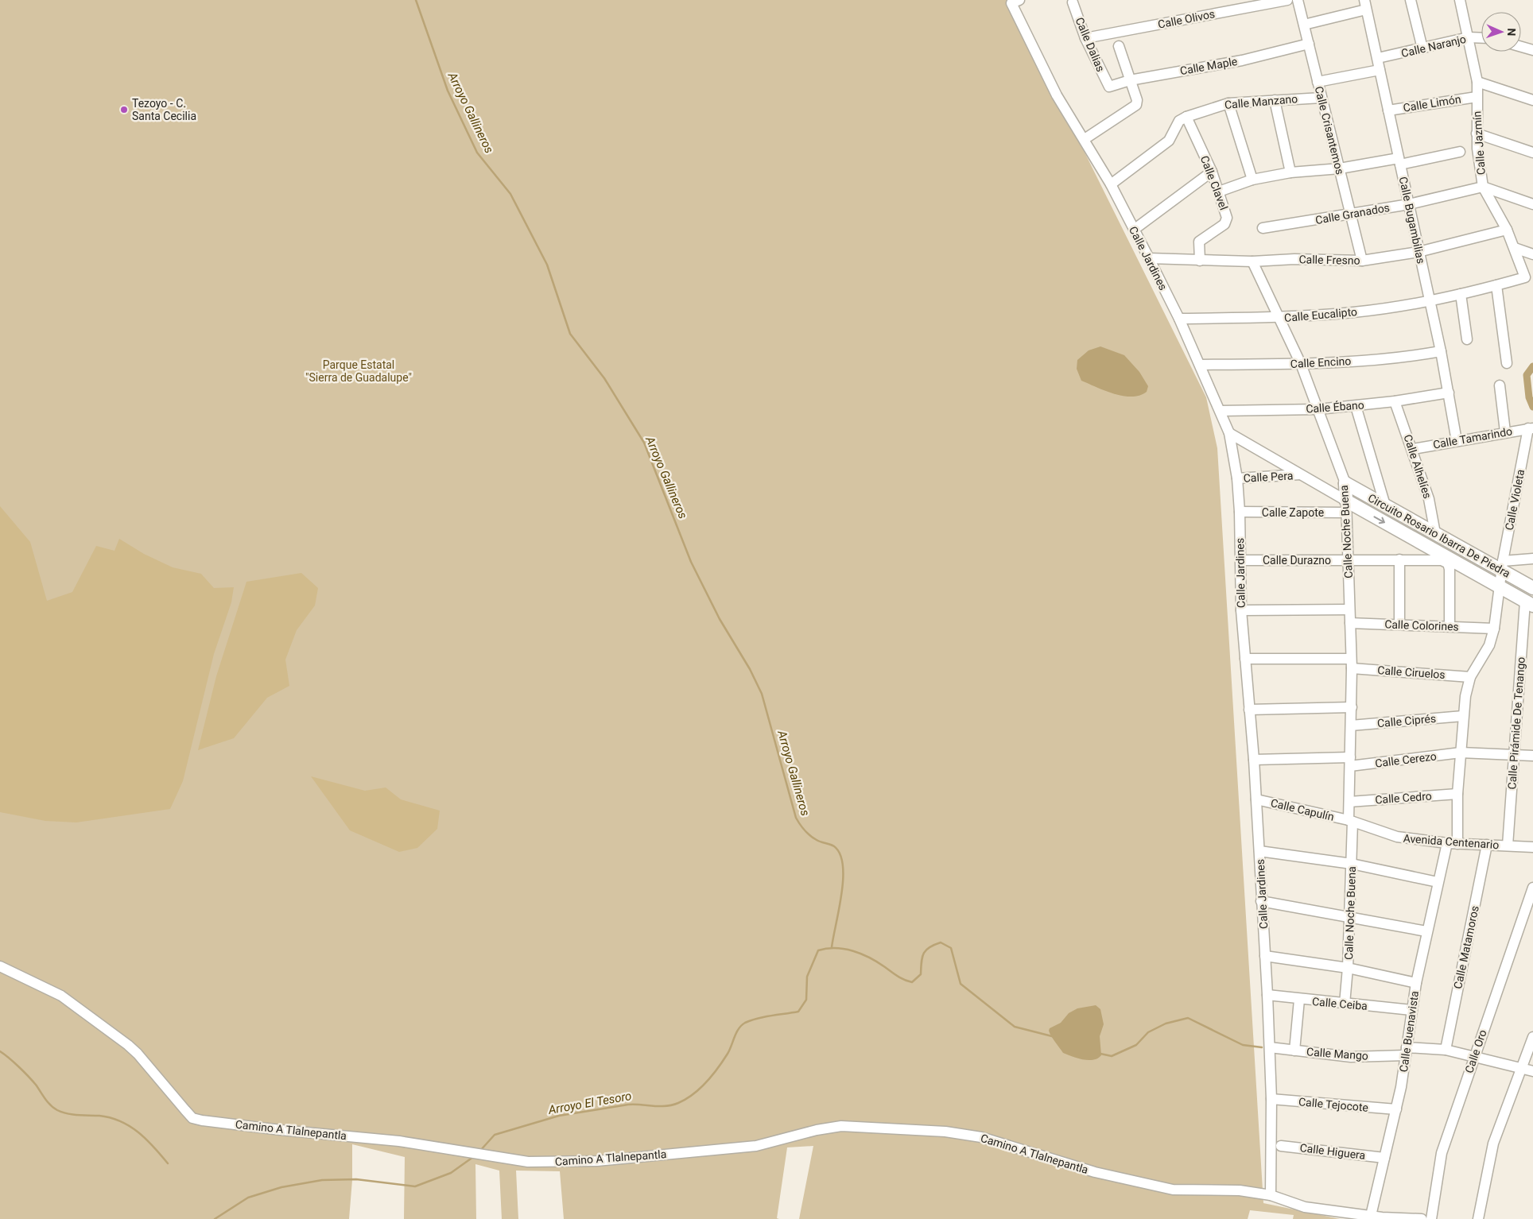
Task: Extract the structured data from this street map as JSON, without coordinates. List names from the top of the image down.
{
  "streets": {
    "main road": ["Calle Noche Buena", "Circuito Rosario Ibarra De Piedra"],
    "street": [
      "Calle Olivos",
      "Calle Dalias",
      "Calle Naranjo",
      "Calle Maple",
      "Calle Manzano",
      "Calle Limón",
      "Calle Crisantemos",
      "Calle Jazmín",
      "Calle Clavel",
      "Calle Granados",
      "Calle Bugambilias",
      "Calle Jardines",
      "Calle Fresno",
      "Calle Eucalipto",
      "Calle Encino",
      "Calle Ébano",
      "Calle Tamarindo",
      "Calle Alhelíes",
      "Calle Pera",
      "Calle Violeta",
      "Calle Zapote",
      "Calle Durazno",
      "Calle Colorines",
      "Calle Ciruelos",
      "Calle Ciprés",
      "Calle Pirámide De Tenango",
      "Calle Cerezo",
      "Calle Cedro",
      "Calle Capulín",
      "Avenida Centenario",
      "Calle Matamoros",
      "Calle Ceiba",
      "Calle Buenavista",
      "Calle Oro",
      "Calle Mango",
      "Calle Tejocote",
      "Camino A Tlalnepantla",
      "Calle Higuera"
    ]
  },
  "crossings": [
    ["Calle Olivos", "Calle Dalias"],
    ["Calle Dalias", "Calle Maple"],
    ["Calle Naranjo", "Calle Jazmín"],
    ["Calle Naranjo", "Calle Bugambilias"],
    ["Calle Maple", "Calle Crisantemos"],
    ["Calle Manzano", "Calle Crisantemos"],
    ["Calle Manzano", "Calle Clavel"],
    ["Calle Limón", "Calle Jazmín"],
    ["Calle Limón", "Calle Bugambilias"],
    ["Calle Crisantemos", "Calle Granados"],
    ["Calle Crisantemos", "Calle Fresno"],
    ["Calle Jazmín", "Calle Granados"],
    ["Calle Jazmín", "Calle Fresno"],
    ["Calle Jazmín", "Calle Eucalipto"],
    ["Calle Clavel", "Calle Fresno"],
    ["Calle Granados", "Calle Bugambilias"],
    ["Calle Bugambilias", "Calle Fresno"],
    ["Calle Bugambilias", "Calle Eucalipto"],
    ["Calle Bugambilias", "Calle Encino"],
    ["Calle Bugambilias", "Calle Ébano"],
    ["Calle Bugambilias", "Calle Tamarindo"],
    ["Calle Jardines", "Calle Fresno"],
    ["Calle Jardines", "Calle Eucalipto"],
    ["Calle Jardines", "Calle Encino"],
    ["Calle Jardines", "Calle Ébano"],
    ["Calle Jardines", "Calle Pera"],
    ["Calle Jardines", "Calle Zapote"],
    ["Calle Jardines", "Calle Durazno"],
    ["Calle Jardines", "Calle Ciruelos"],
    ["Calle Jardines", "Calle Cerezo"],
    ["Calle Jardines", "Calle Capulín"],
    ["Calle Jardines", "Calle Ceiba"],
    ["Calle Jardines", "Calle Mango"],
    ["Calle Jardines", "Calle Tejocote"],
    ["Calle Jardines", "Camino A Tlalnepantla"],
    ["Calle Fresno", "Calle Noche Buena"],
    ["Calle Eucalipto", "Calle Noche Buena"],
    ["Calle Encino", "Calle Noche Buena"],
    ["Calle Ébano", "Calle Alhelíes"],
    ["Calle Ébano", "Calle Noche Buena"],
    ["Calle Tamarindo", "Calle Alhelíes"],
    ["Calle Tamarindo", "Calle Violeta"],
    ["Calle Alhelíes", "Circuito Rosario Ibarra De Piedra"],
    ["Calle Violeta", "Circuito Rosario Ibarra De Piedra"],
    ["Calle Zapote", "Calle Noche Buena"],
    ["Calle Noche Buena", "Circuito Rosario Ibarra De Piedra"],
    ["Calle Noche Buena", "Calle Durazno"],
    ["Calle Noche Buena", "Calle Colorines"],
    ["Calle Noche Buena", "Calle Ciruelos"],
    ["Calle Noche Buena", "Calle Ciprés"],
    ["Calle Noche Buena", "Calle Cerezo"],
    ["Calle Noche Buena", "Calle Cedro"],
    ["Calle Noche Buena", "Calle Capulín"],
    ["Calle Noche Buena", "Avenida Centenario"],
    ["Calle Noche Buena", "Calle Ceiba"],
    ["Calle Durazno", "Calle Colorines"],
    ["Calle Pirámide De Tenango", "Calle Cerezo"],
    ["Calle Pirámide De Tenango", "Avenida Centenario"],
    ["Calle Capulín", "Avenida Centenario"],
    ["Avenida Centenario", "Calle Matamoros"],
    ["Avenida Centenario", "Calle Buenavista"],
    ["Calle Matamoros", "Calle Mango"],
    ["Calle Ceiba", "Calle Buenavista"],
    ["Calle Buenavista", "Calle Mango"],
    ["Calle Buenavista", "Calle Tejocote"],
    ["Calle Buenavista", "Camino A Tlalnepantla"],
    ["Calle Buenavista", "Calle Higuera"],
    ["Calle Oro", "Calle Mango"]
  ],
  "water": ["Arroyo Gallineros", "Arroyo El Tesoro"],
  "parks": ["Parque Estatal \"Sierra de Guadalupe\""],
  "places": ["Tezoyo - C. Santa Cecilia"],
  "north": "right"
}
